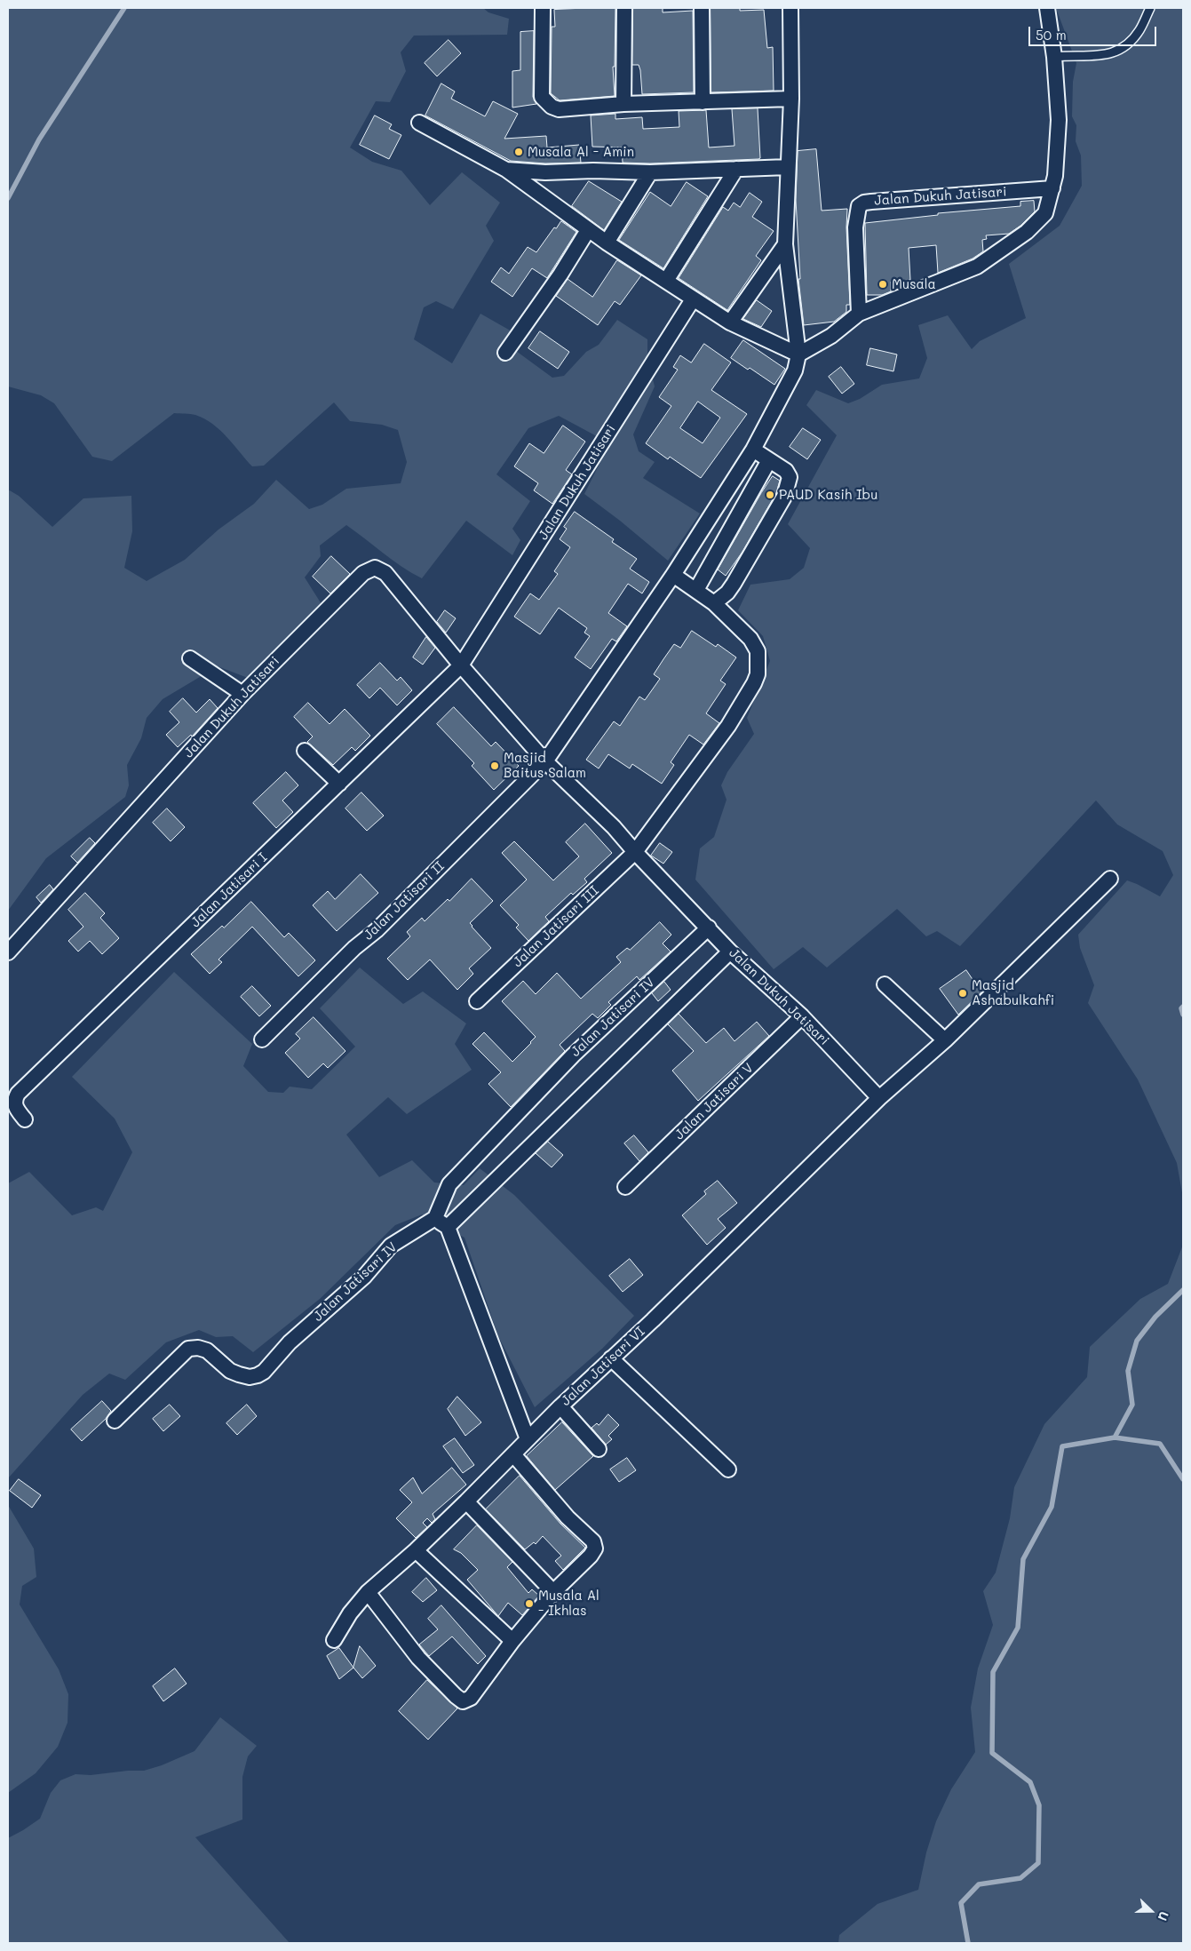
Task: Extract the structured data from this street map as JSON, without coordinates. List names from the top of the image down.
{
  "streets": {
    "street": [
      "Jalan Dukuh Jatisari",
      "Jalan Jatisari I",
      "Jalan Jatisari II",
      "Jalan Jatisari III",
      "Jalan Jatisari IV",
      "Jalan Jatisari V",
      "Jalan Jatisari VI"
    ]
  },
  "crossings": [
    ["Jalan Dukuh Jatisari", "Jalan Jatisari I"],
    ["Jalan Dukuh Jatisari", "Jalan Jatisari II"],
    ["Jalan Dukuh Jatisari", "Jalan Jatisari III"],
    ["Jalan Dukuh Jatisari", "Jalan Jatisari IV"],
    ["Jalan Dukuh Jatisari", "Jalan Jatisari V"],
    ["Jalan Dukuh Jatisari", "Jalan Jatisari VI"]
  ],
  "places": [
    "Musala Al - Amin",
    "Musala",
    "PAUD Kasih Ibu",
    "Masjid Baitus Salam",
    "Masjid Ashabulkahfi",
    "Musala Al - Ikhlas"
  ],
  "scale_bar": "50 m",
  "north": "right"
}
